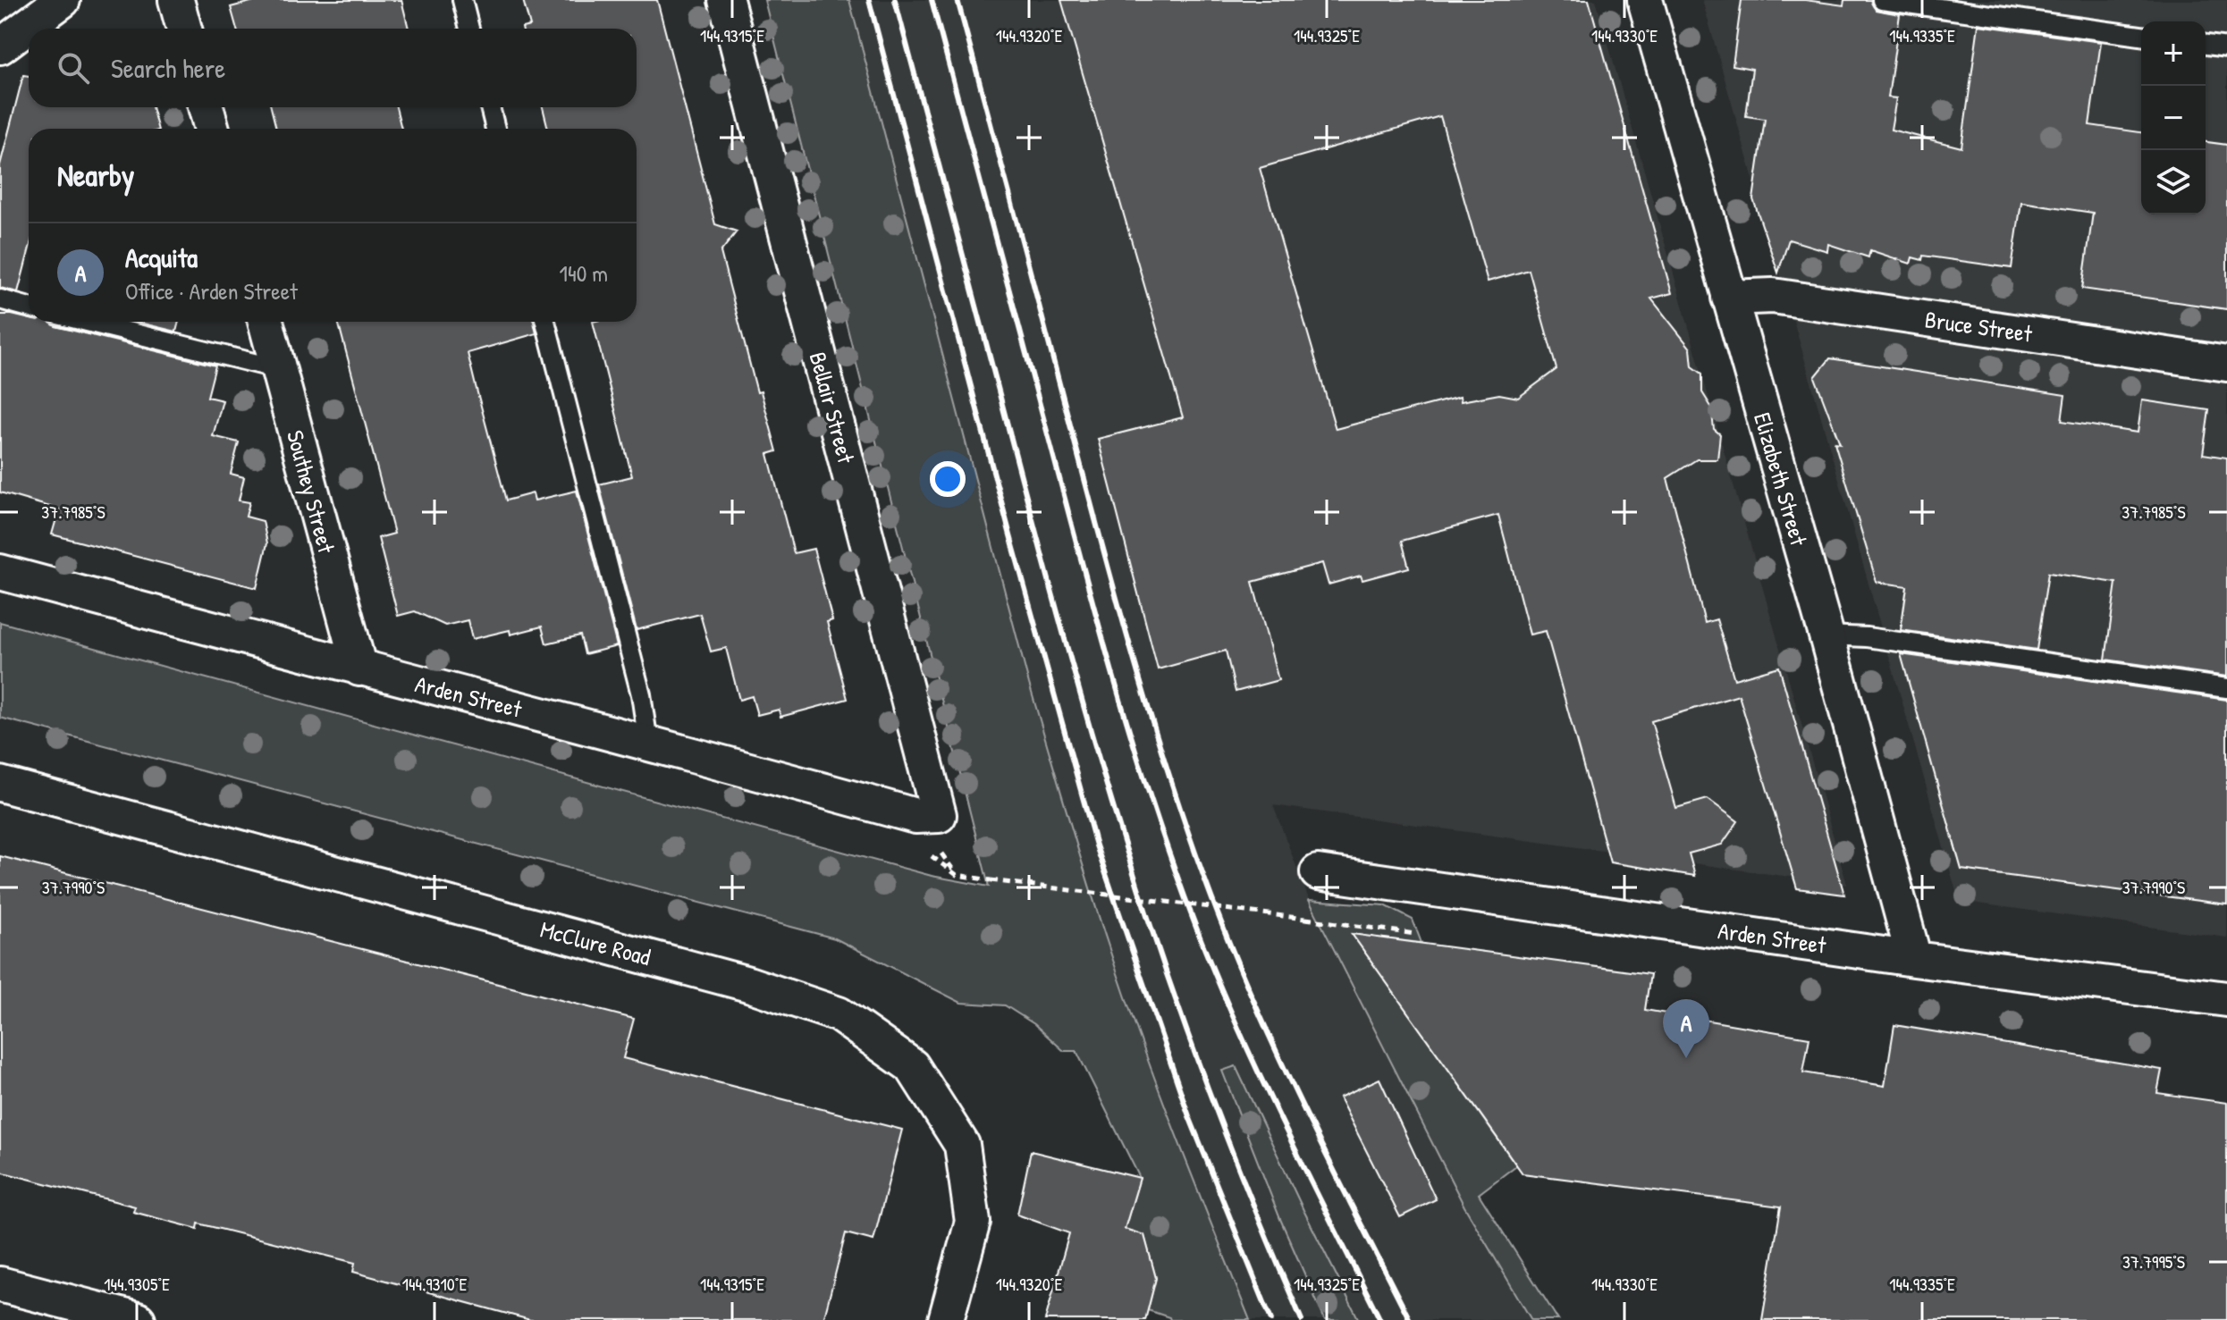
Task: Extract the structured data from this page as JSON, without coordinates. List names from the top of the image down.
{
  "streets": {
    "street": [
      "Bruce Street",
      "Bellair Street",
      "Elizabeth Street",
      "Southey Street",
      "Arden Street",
      "McClure Road"
    ]
  },
  "crossings": [
    ["Bruce Street", "Elizabeth Street"],
    ["Bellair Street", "Arden Street"],
    ["Elizabeth Street", "Arden Street"],
    ["Southey Street", "Arden Street"]
  ],
  "page": {
    "map_buttons": ["+", "−"],
    "search": "Search here",
    "heading": "Nearby",
    "list": [
      {
        "mark": "A",
        "name": "Acquita",
        "note": "Office · Arden Street",
        "value": "140 m"
      }
    ],
    "pins": "A"
  },
  "coordinates": [
    "144.9315°E",
    "144.9320°E",
    "144.9325°E",
    "144.9330°E",
    "144.9335°E",
    "37.7985°S",
    "37.7990°S",
    "37.7995°S",
    "144.9305°E",
    "144.9310°E"
  ]
}
